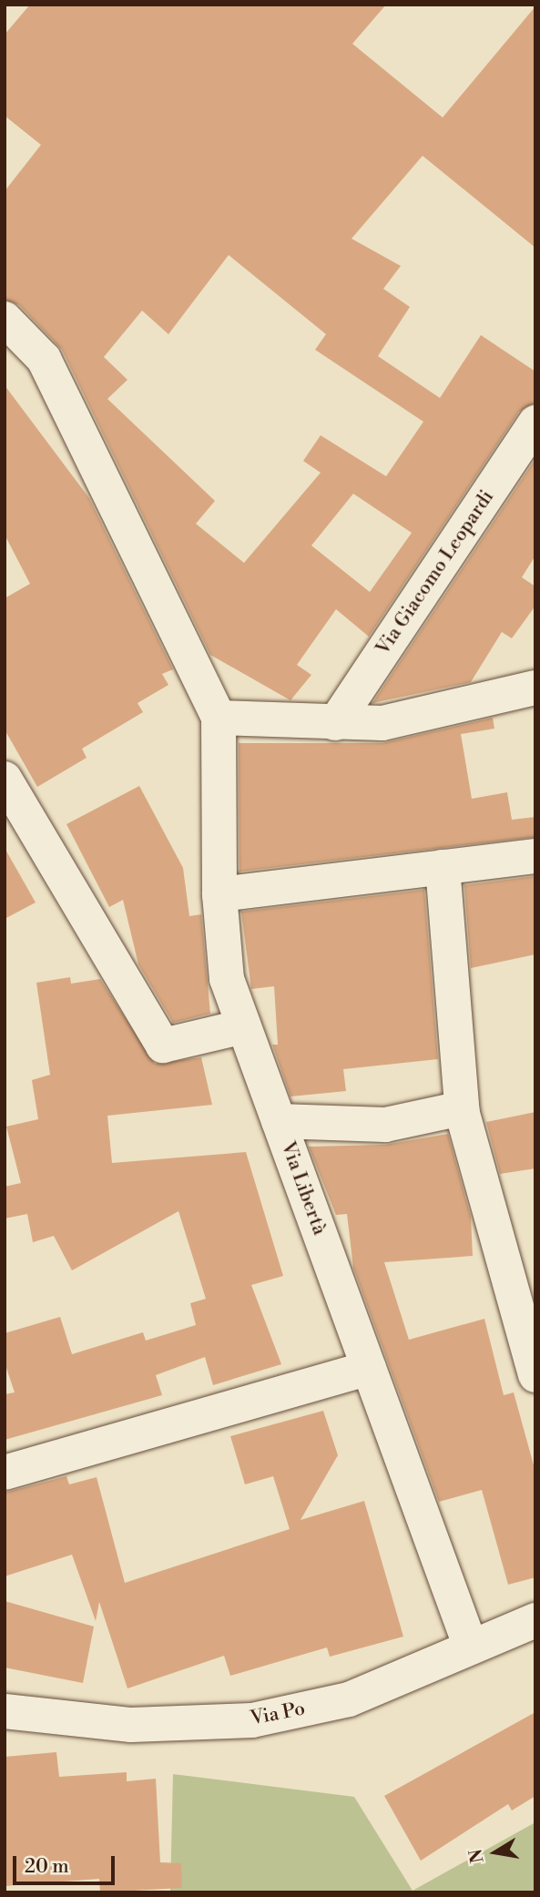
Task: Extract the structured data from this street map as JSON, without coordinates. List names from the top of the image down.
{
  "streets": {
    "street": ["Via Giacomo Leopardi", "Via Libertà", "Via Po"]
  },
  "crossings": [
    ["Via Libertà", "Via Po"]
  ],
  "scale_bar": "20 m",
  "north": "left"
}
